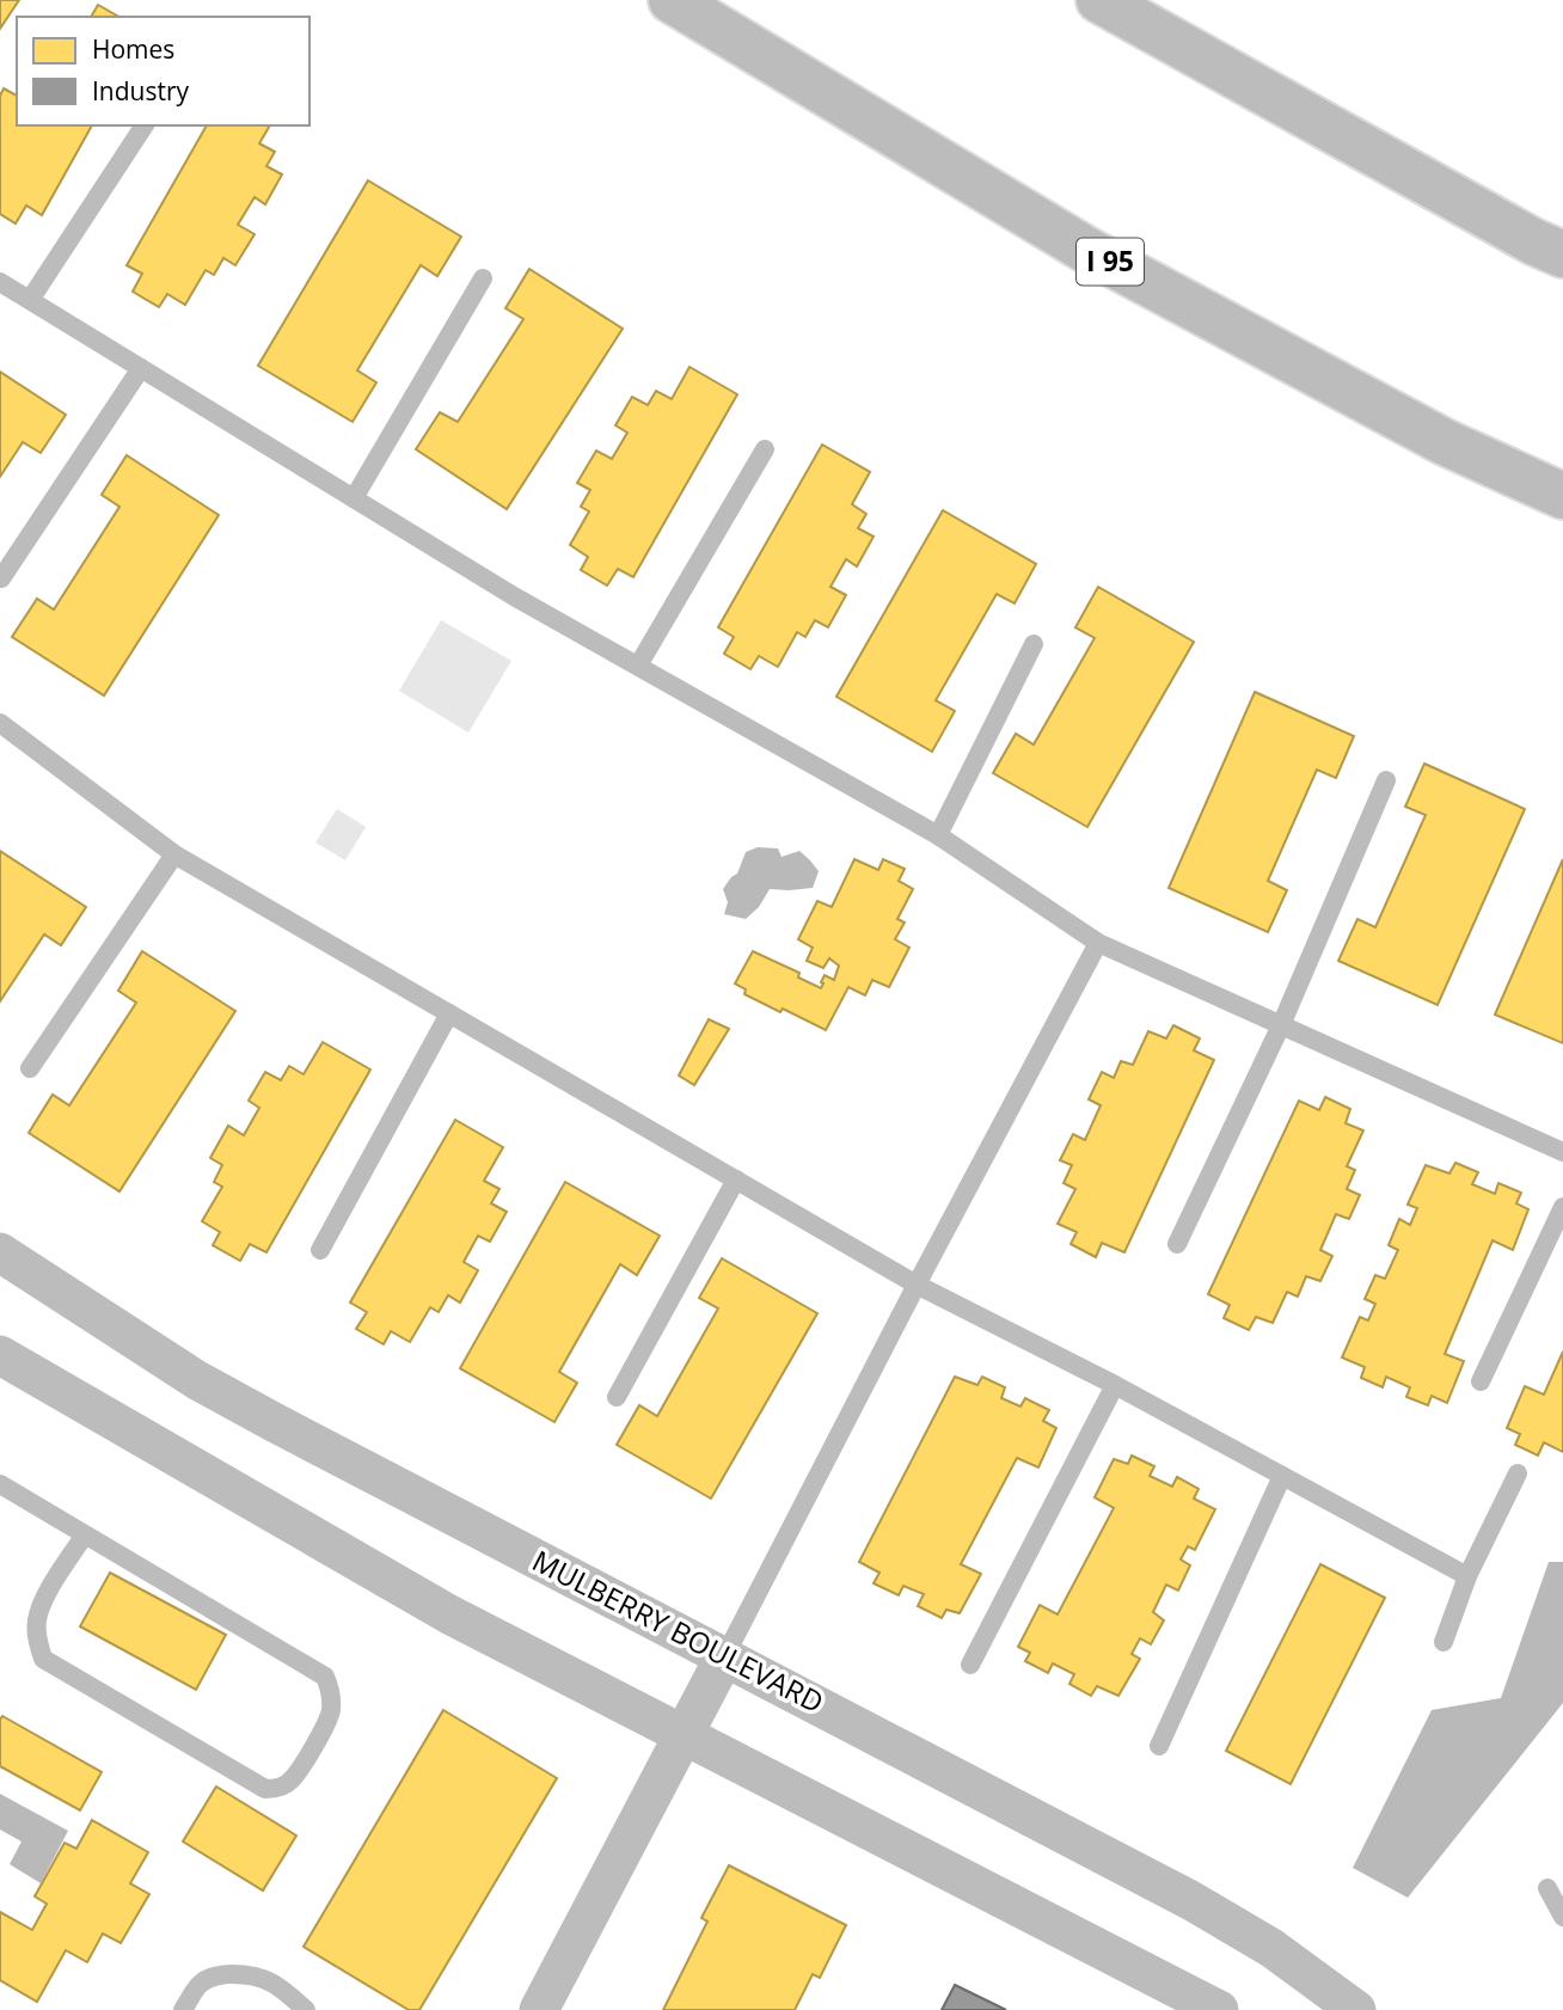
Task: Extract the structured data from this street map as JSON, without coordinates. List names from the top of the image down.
{
  "streets": {
    "highway": ["I 95"],
    "street": ["MULBERRY BOULEVARD"]
  },
  "legend": ["Homes", "Industry"]
}
